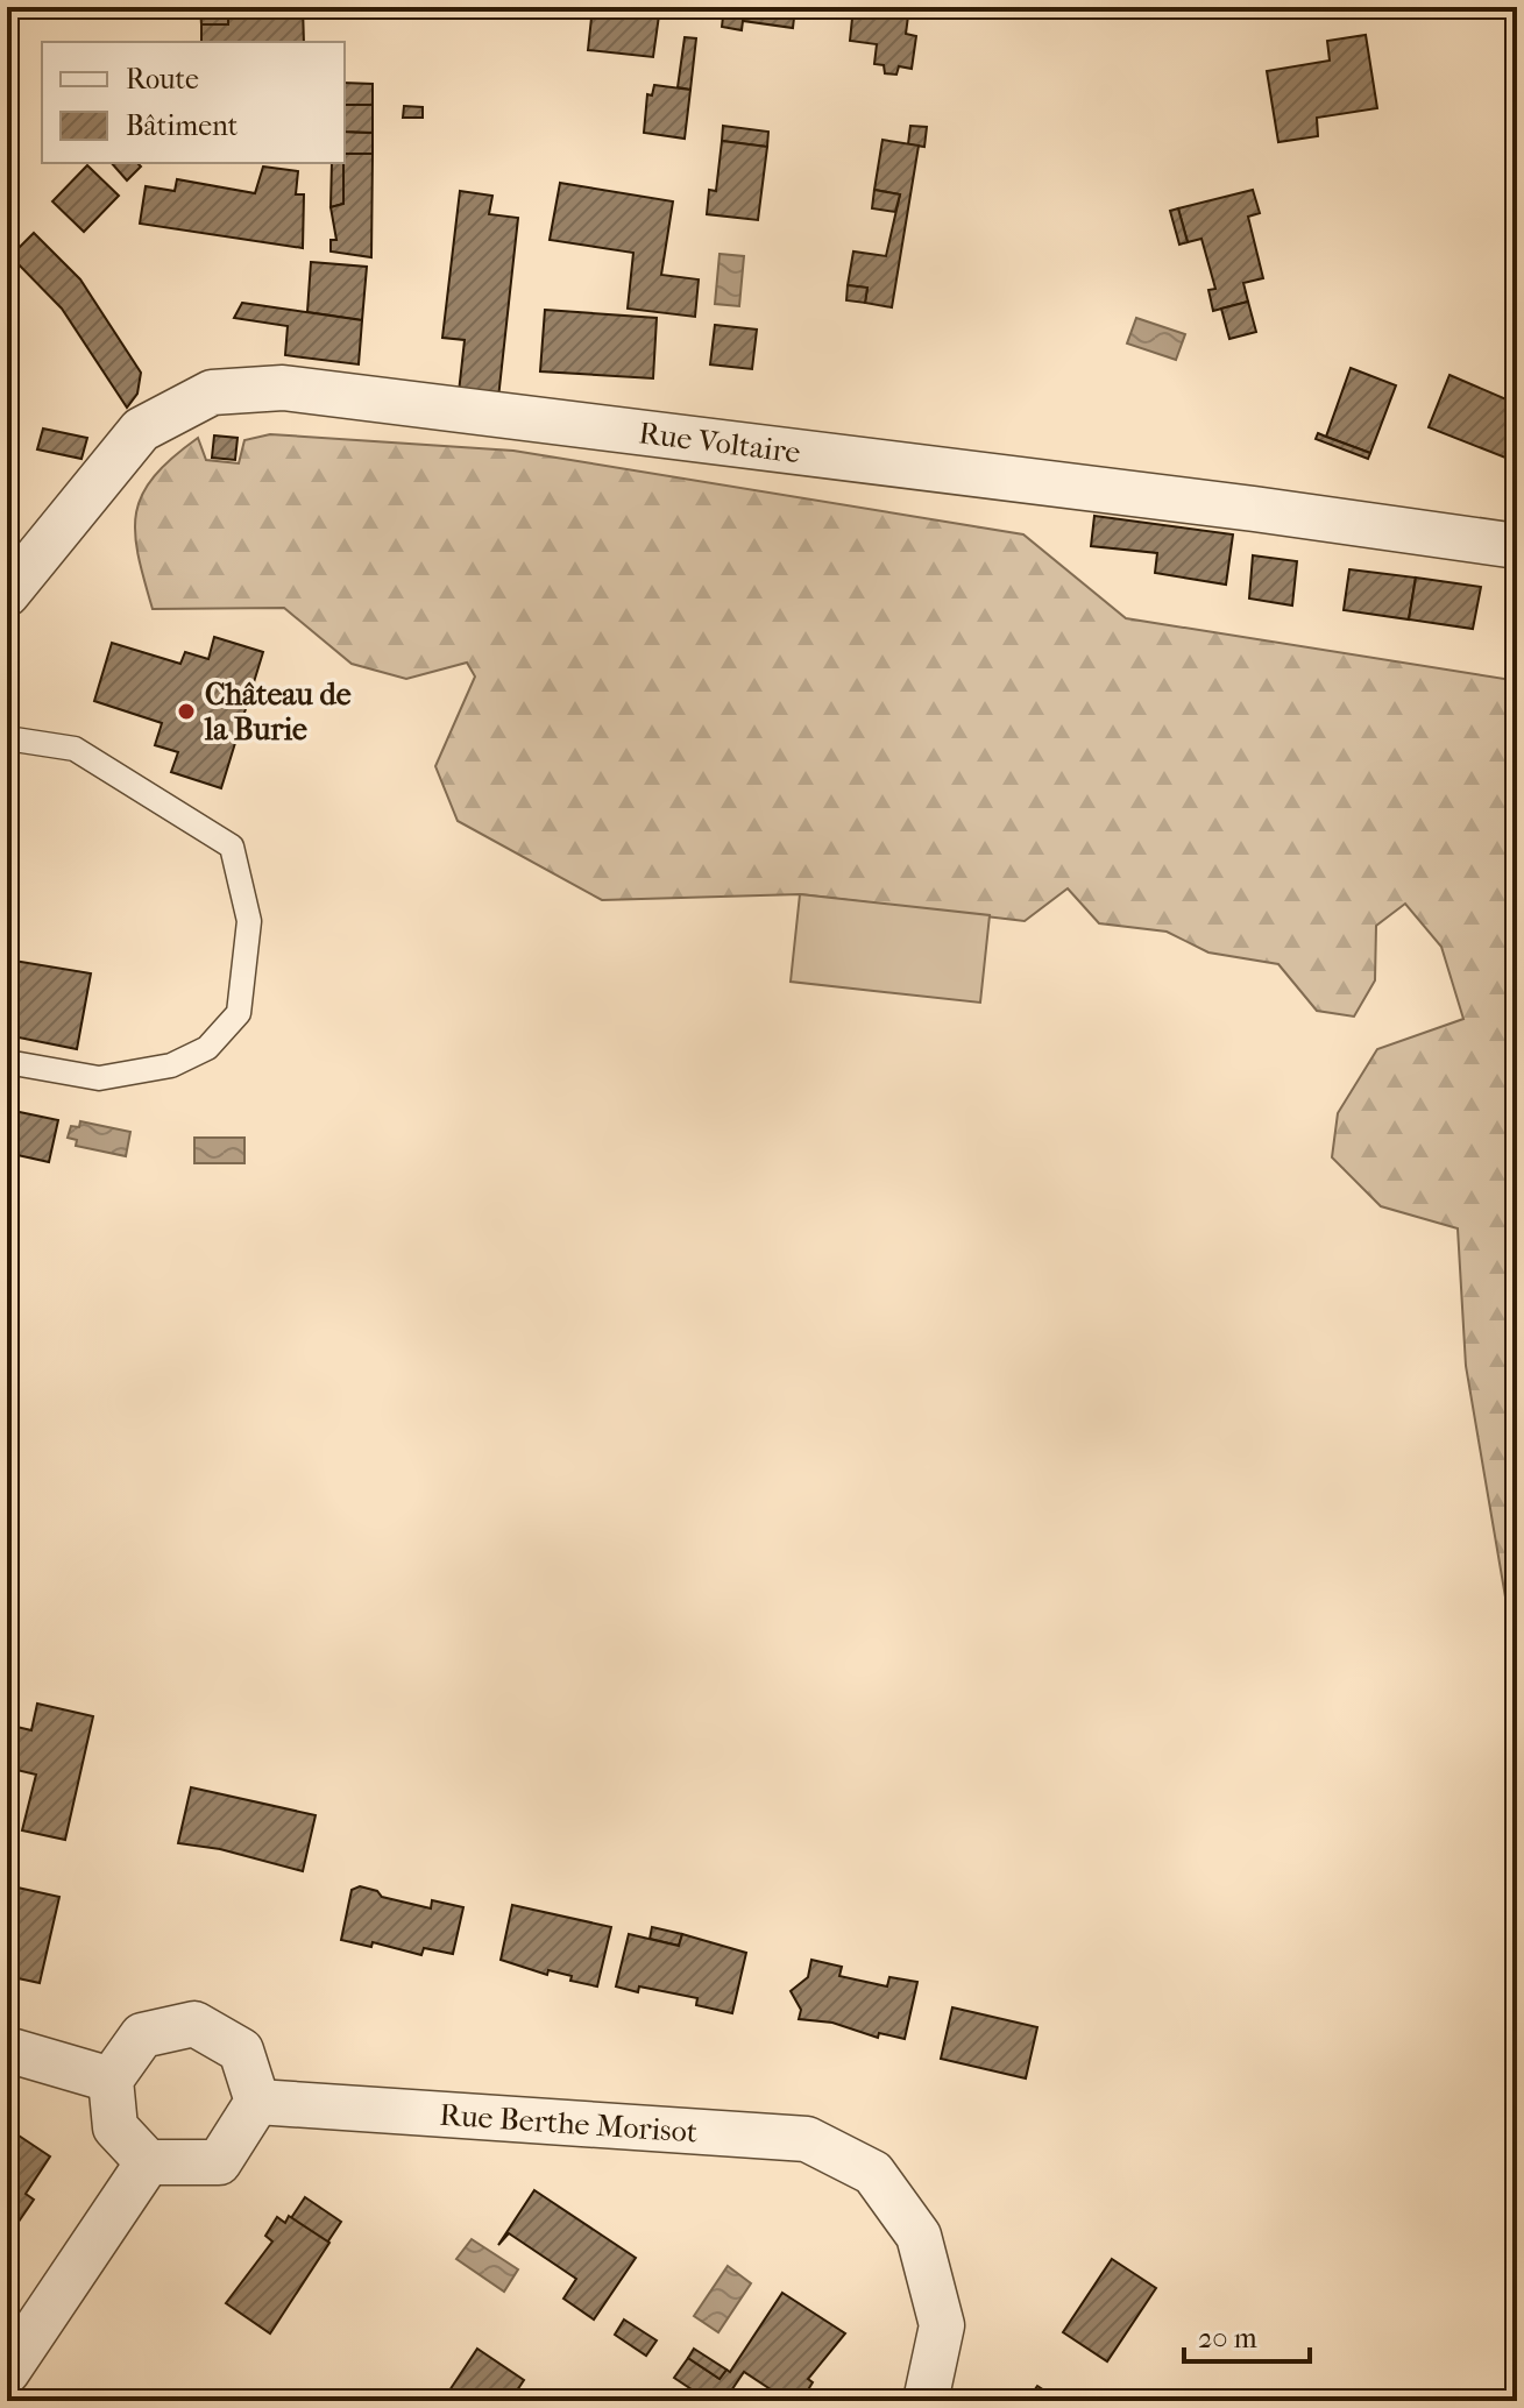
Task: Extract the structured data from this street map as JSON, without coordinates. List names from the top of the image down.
{
  "streets": {
    "street": ["Rue Voltaire", "Rue Berthe Morisot"]
  },
  "places": ["Château de la Burie"],
  "legend": ["Route", "Bâtiment"],
  "scale_bar": "20 m"
}
